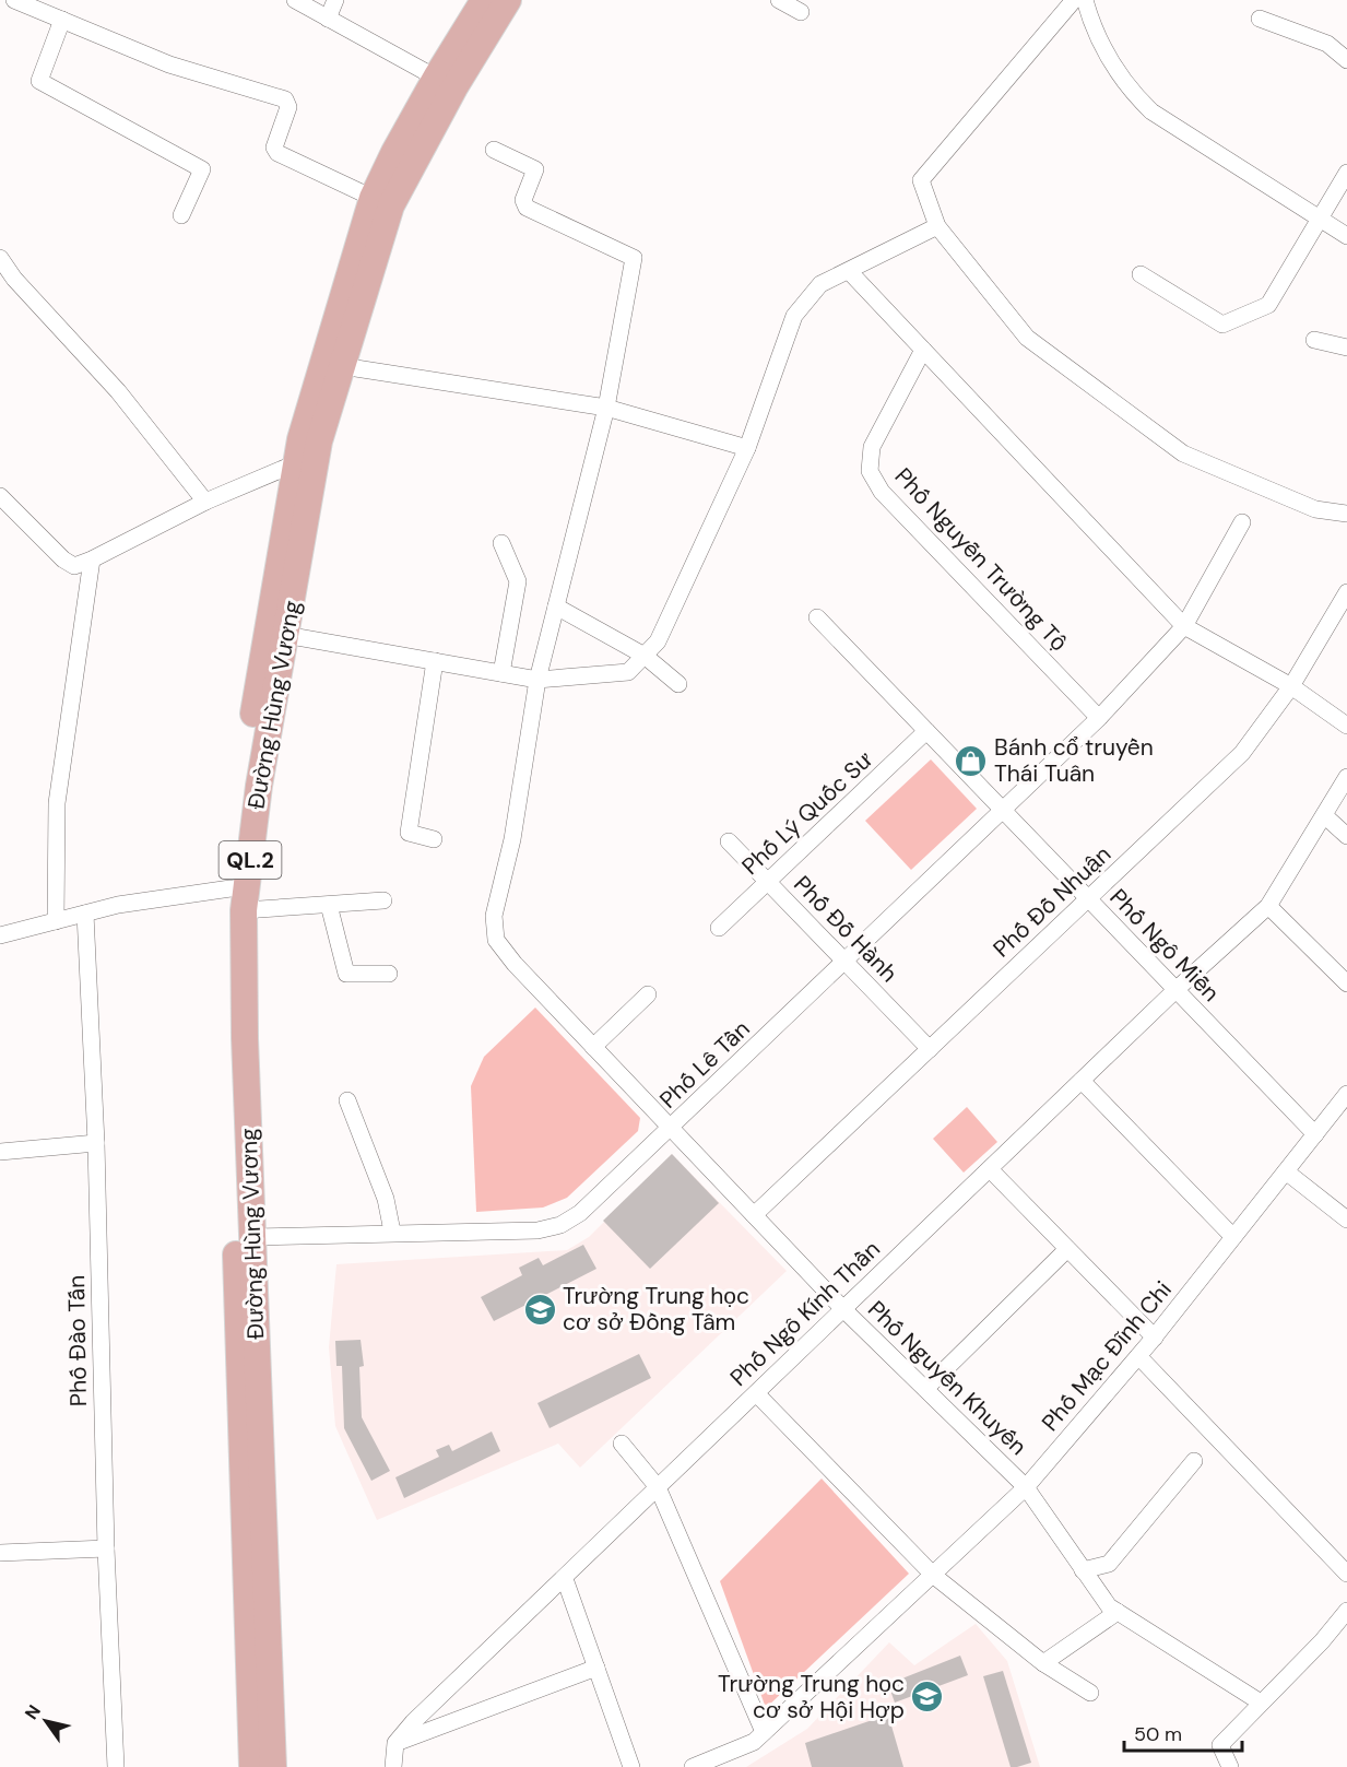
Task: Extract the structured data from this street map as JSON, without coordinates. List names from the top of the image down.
{
  "streets": {
    "main road": ["Đường Hùng Vương", "QL.2"],
    "street": [
      "Phố Nguyễn Trường Tộ",
      "Phố Lý Quốc Sư",
      "Phố Đỗ Nhuận",
      "Phố Đỗ Hành",
      "Phố Ngô Miễn",
      "Phố Lê Tần",
      "Phố Ngô Kính Thần",
      "Phố Đào Tấn",
      "Phố Mạc Đĩnh Chi",
      "Phố Nguyễn Khuyến"
    ]
  },
  "crossings": [
    ["Phố Nguyễn Trường Tộ", "Phố Lê Tần"],
    ["Đường Hùng Vương", "Phố Lê Tần"],
    ["Phố Lý Quốc Sư", "Phố Đỗ Hành"],
    ["Phố Lý Quốc Sư", "Phố Ngô Miễn"],
    ["Phố Đỗ Nhuận", "Phố Đỗ Hành"],
    ["Phố Đỗ Nhuận", "Phố Ngô Miễn"],
    ["Phố Đỗ Nhuận", "Phố Nguyễn Khuyến"],
    ["Phố Đỗ Hành", "Phố Lê Tần"],
    ["Phố Ngô Miễn", "Phố Lê Tần"],
    ["Phố Ngô Miễn", "Phố Ngô Kính Thần"],
    ["Phố Ngô Miễn", "Phố Mạc Đĩnh Chi"],
    ["Phố Lê Tần", "Phố Nguyễn Khuyến"],
    ["Phố Ngô Kính Thần", "Phố Nguyễn Khuyến"],
    ["Phố Mạc Đĩnh Chi", "Phố Nguyễn Khuyến"]
  ],
  "places": {
    "shop": ["Bánh cổ truyền Thái Tuân"],
    "school or university": ["Trường Trung học cơ sở Đồng Tâm", "Trường Trung học cơ sở Hội Hợp"]
  },
  "scale_bar": "50 m",
  "north": "top left"
}
